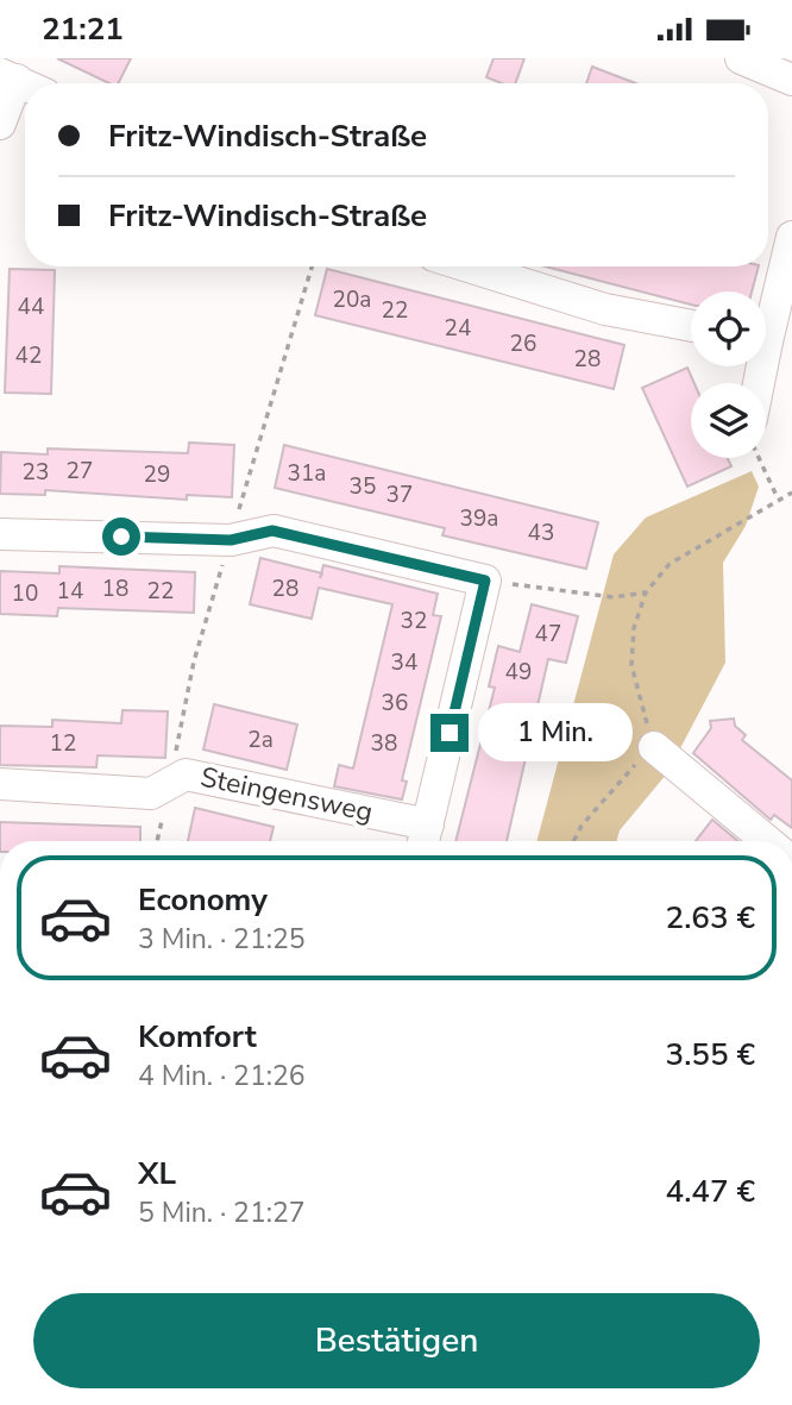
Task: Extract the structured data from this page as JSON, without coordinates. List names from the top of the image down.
{
  "streets": {
    "street": ["Steingensweg"]
  },
  "house_numbers": [
    "20a",
    "44",
    "22",
    "24",
    "26",
    "42",
    "28",
    "27",
    "23",
    "31a",
    "29",
    "35",
    "37",
    "39a",
    "43",
    "18",
    "28",
    "14",
    "22",
    "10",
    "32",
    "47",
    "34",
    "49",
    "36",
    "2a",
    "12",
    "38"
  ],
  "page": {
    "status": "21:21",
    "banner": ["Fritz-Windisch-Straße", "Fritz-Windisch-Straße"],
    "bubble": "1 Min.",
    "list": [
      {
        "name": "Economy",
        "note": "3 Min. · 21:25",
        "value": "2.63 €"
      },
      {
        "name": "Komfort",
        "note": "4 Min. · 21:26",
        "value": "3.55 €"
      },
      {
        "name": "XL",
        "note": "5 Min. · 21:27",
        "value": "4.47 €"
      }
    ],
    "buttons": "Bestätigen"
  }
}
